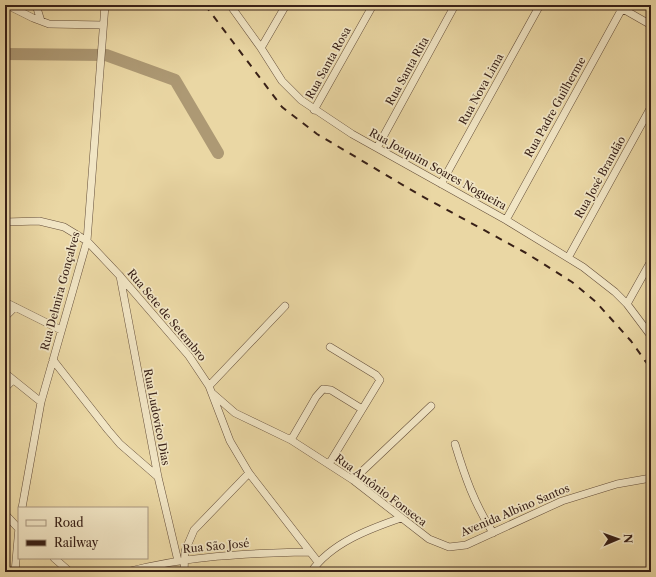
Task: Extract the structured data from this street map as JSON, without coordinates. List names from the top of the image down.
{
  "streets": {
    "street": [
      "Rua Santa Rosa",
      "Rua Santa Rita",
      "Rua Nova Lima",
      "Rua Padre Guilherme",
      "Rua Joaquim Soares Nogueira",
      "Rua José Brandão",
      "Rua Delmira Gonçalves",
      "Rua Sete de Setembro",
      "Rua Ludovico Dias",
      "Rua Antônio Fonseca",
      "Avenida Albino Santos",
      "Rua São José"
    ]
  },
  "crossings": [
    ["Rua Santa Rosa", "Rua Joaquim Soares Nogueira"],
    ["Rua Santa Rita", "Rua Joaquim Soares Nogueira"],
    ["Rua Nova Lima", "Rua Joaquim Soares Nogueira"],
    ["Rua Padre Guilherme", "Rua Joaquim Soares Nogueira"],
    ["Rua Joaquim Soares Nogueira", "Rua José Brandão"],
    ["Rua Delmira Gonçalves", "Rua Sete de Setembro"],
    ["Rua Sete de Setembro", "Rua Ludovico Dias"],
    ["Rua Sete de Setembro", "Rua Antônio Fonseca"],
    ["Rua Sete de Setembro", "Rua São José"],
    ["Rua Ludovico Dias", "Rua São José"],
    ["Rua Antônio Fonseca", "Avenida Albino Santos"]
  ],
  "legend": ["Road", "Railway"],
  "north": "right"
}
